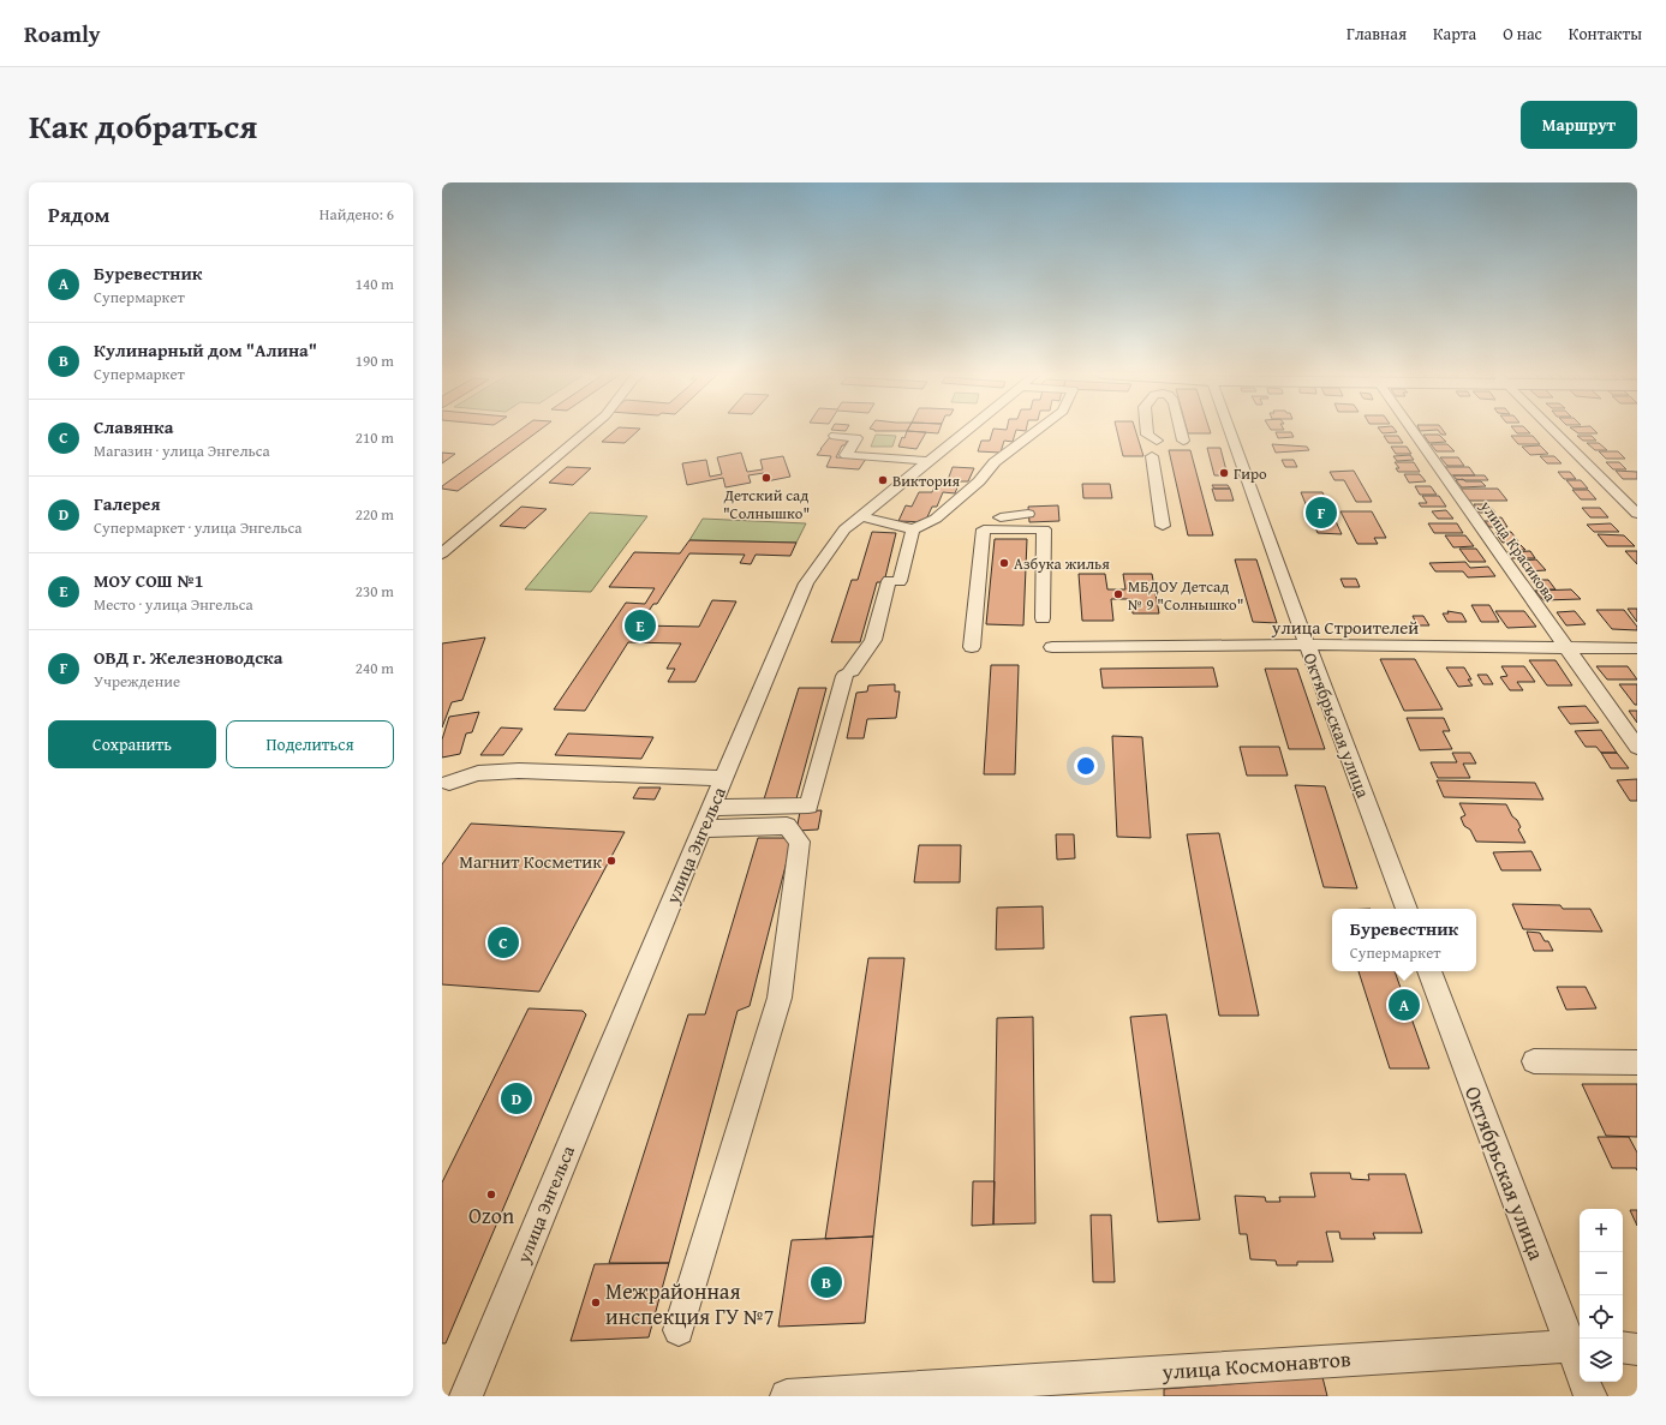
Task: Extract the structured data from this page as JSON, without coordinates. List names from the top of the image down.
{
  "streets": {
    "street": [
      "улица Красикова",
      "улица Строителей",
      "Октябрьская улица",
      "улица Энгельса",
      "улица Космонавтов"
    ]
  },
  "crossings": [
    ["улица Красикова", "улица Строителей"],
    ["улица Строителей", "Октябрьская улица"],
    ["Октябрьская улица", "улица Космонавтов"]
  ],
  "places": [
    "Гиро",
    "Детский сад \"Солнышко\"",
    "Виктория",
    "Азбука жилья",
    "МБДОУ Детсад № 9 \"Солнышко\"",
    "Магнит Косметик",
    "Ozon",
    "Межрайонная инспекция ГУ №7"
  ],
  "page": {
    "header": "Roamly",
    "nav": [
      "Главная",
      "Карта",
      "О нас",
      "Контакты"
    ],
    "title": "Как добраться",
    "buttons": [
      "Маршрут",
      ["Сохранить", "Поделиться"]
    ],
    "heading": ["Рядом", "Найдено: 6"],
    "list": [
      {
        "mark": "A",
        "name": "Буревестник",
        "note": "Супермаркет",
        "value": "140 m"
      },
      {
        "mark": "B",
        "name": "Кулинарный дом \"Алина\"",
        "note": "Супермаркет",
        "value": "190 m"
      },
      {
        "mark": "C",
        "name": "Славянка",
        "note": "Магазин · улица Энгельса",
        "value": "210 m"
      },
      {
        "mark": "D",
        "name": "Галерея",
        "note": "Супермаркет · улица Энгельса",
        "value": "220 m"
      },
      {
        "mark": "E",
        "name": "МОУ СОШ №1",
        "note": "Место · улица Энгельса",
        "value": "230 m"
      },
      {
        "mark": "F",
        "name": "ОВД г. Железноводска",
        "note": "Учреждение",
        "value": "240 m"
      }
    ],
    "pins": [
      "F",
      "E",
      "C",
      "A",
      "D",
      "B"
    ],
    "popup": ["Буревестник", "Супермаркет"],
    "map_buttons": ["+", "−"]
  }
}
